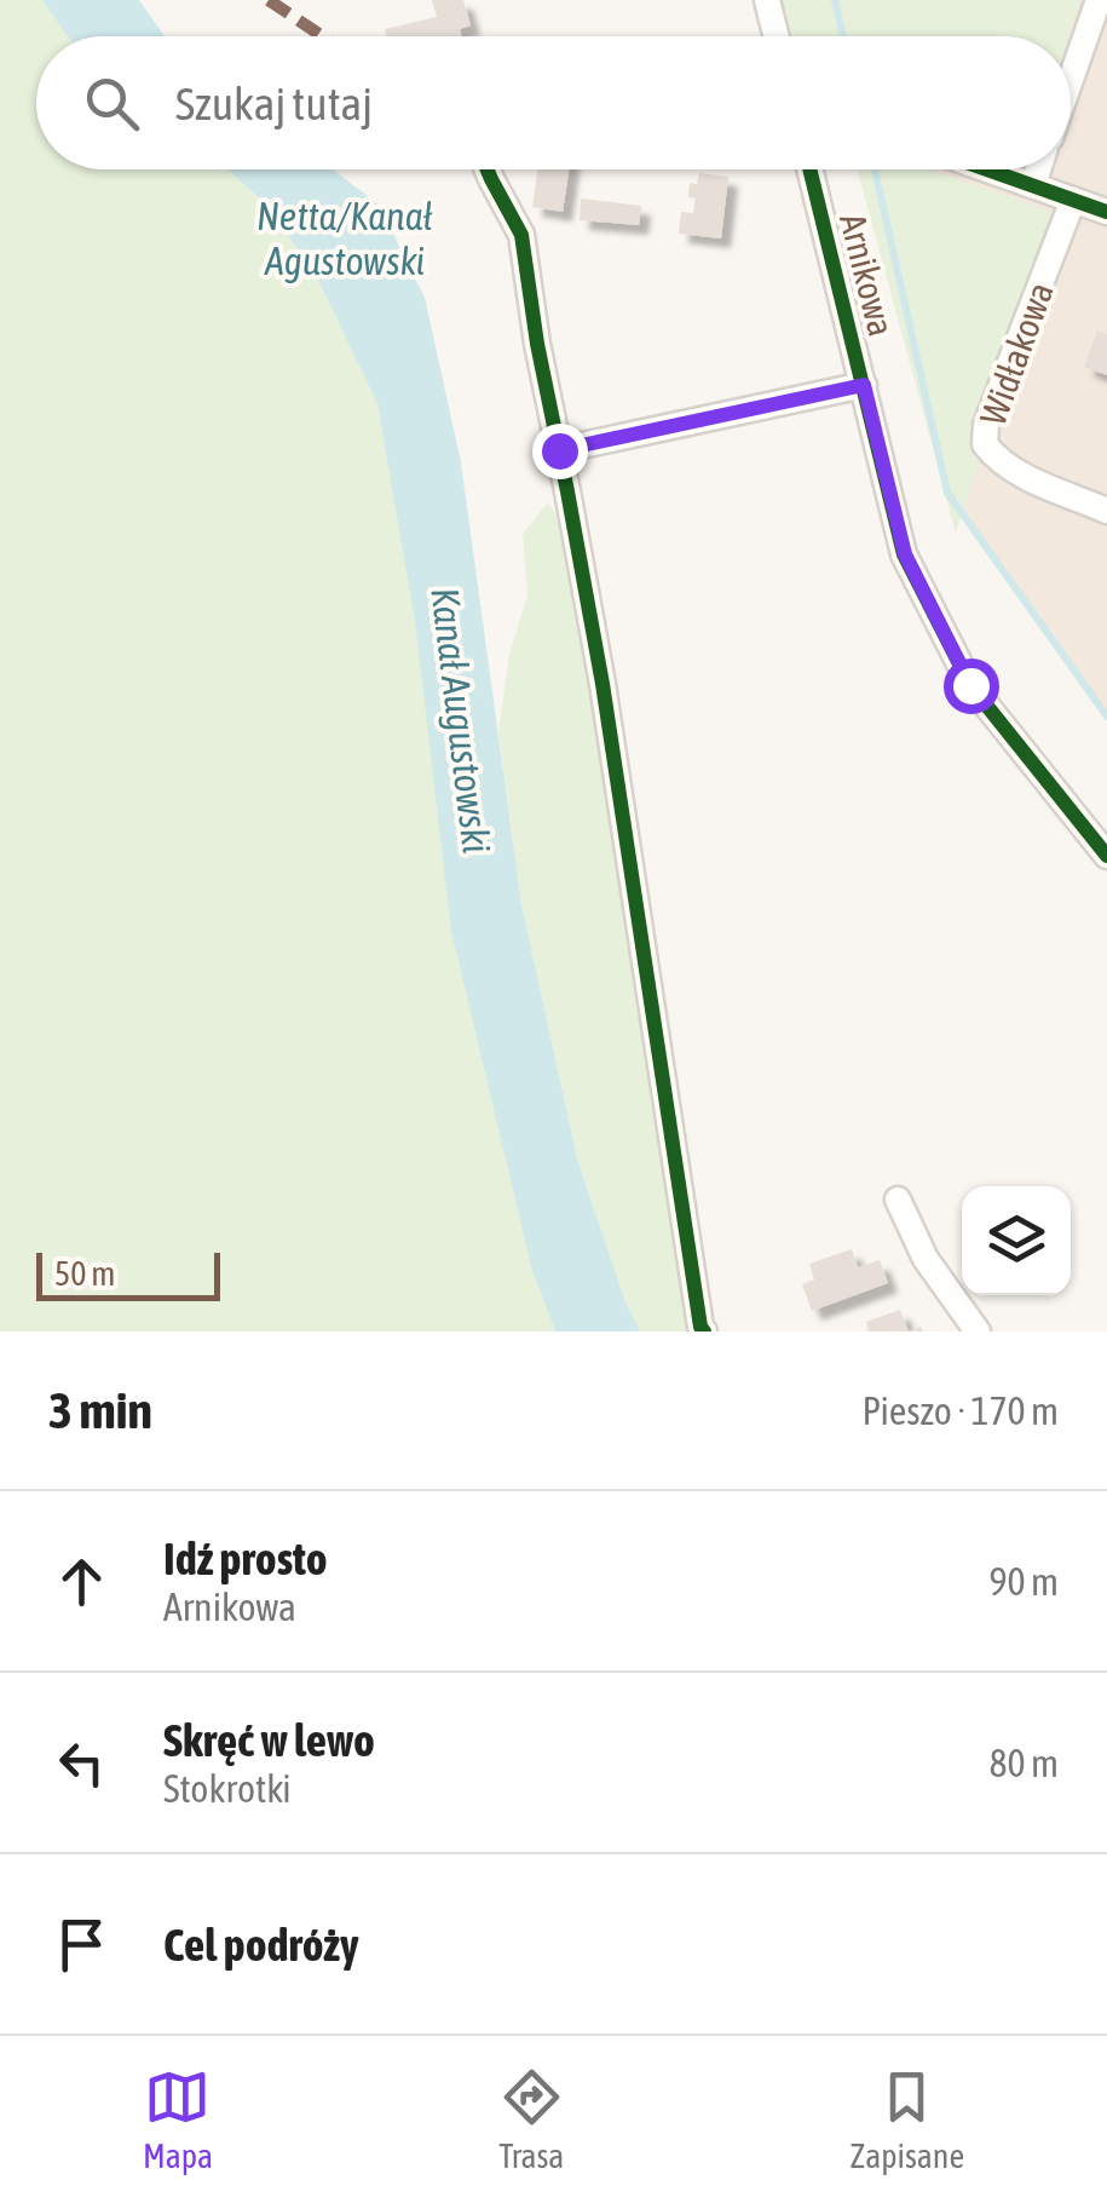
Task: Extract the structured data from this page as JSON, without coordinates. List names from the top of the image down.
{
  "streets": {
    "street": ["Arnikowa", "Widłakowa"]
  },
  "water": ["Netta/Kanał Agustowski", "Kanał Augustowski"],
  "scale_bar": "50 m",
  "page": {
    "search": "Szukaj tutaj",
    "scale": "50 m",
    "heading": ["3 min", "Pieszo · 170 m"],
    "list": [
      ["Idź prosto", "Arnikowa", "90 m"],
      ["Skręć w lewo", "Stokrotki", "80 m"],
      "Cel podróży"
    ],
    "nav": ["Mapa", "Trasa", "Zapisane"]
  }
}
